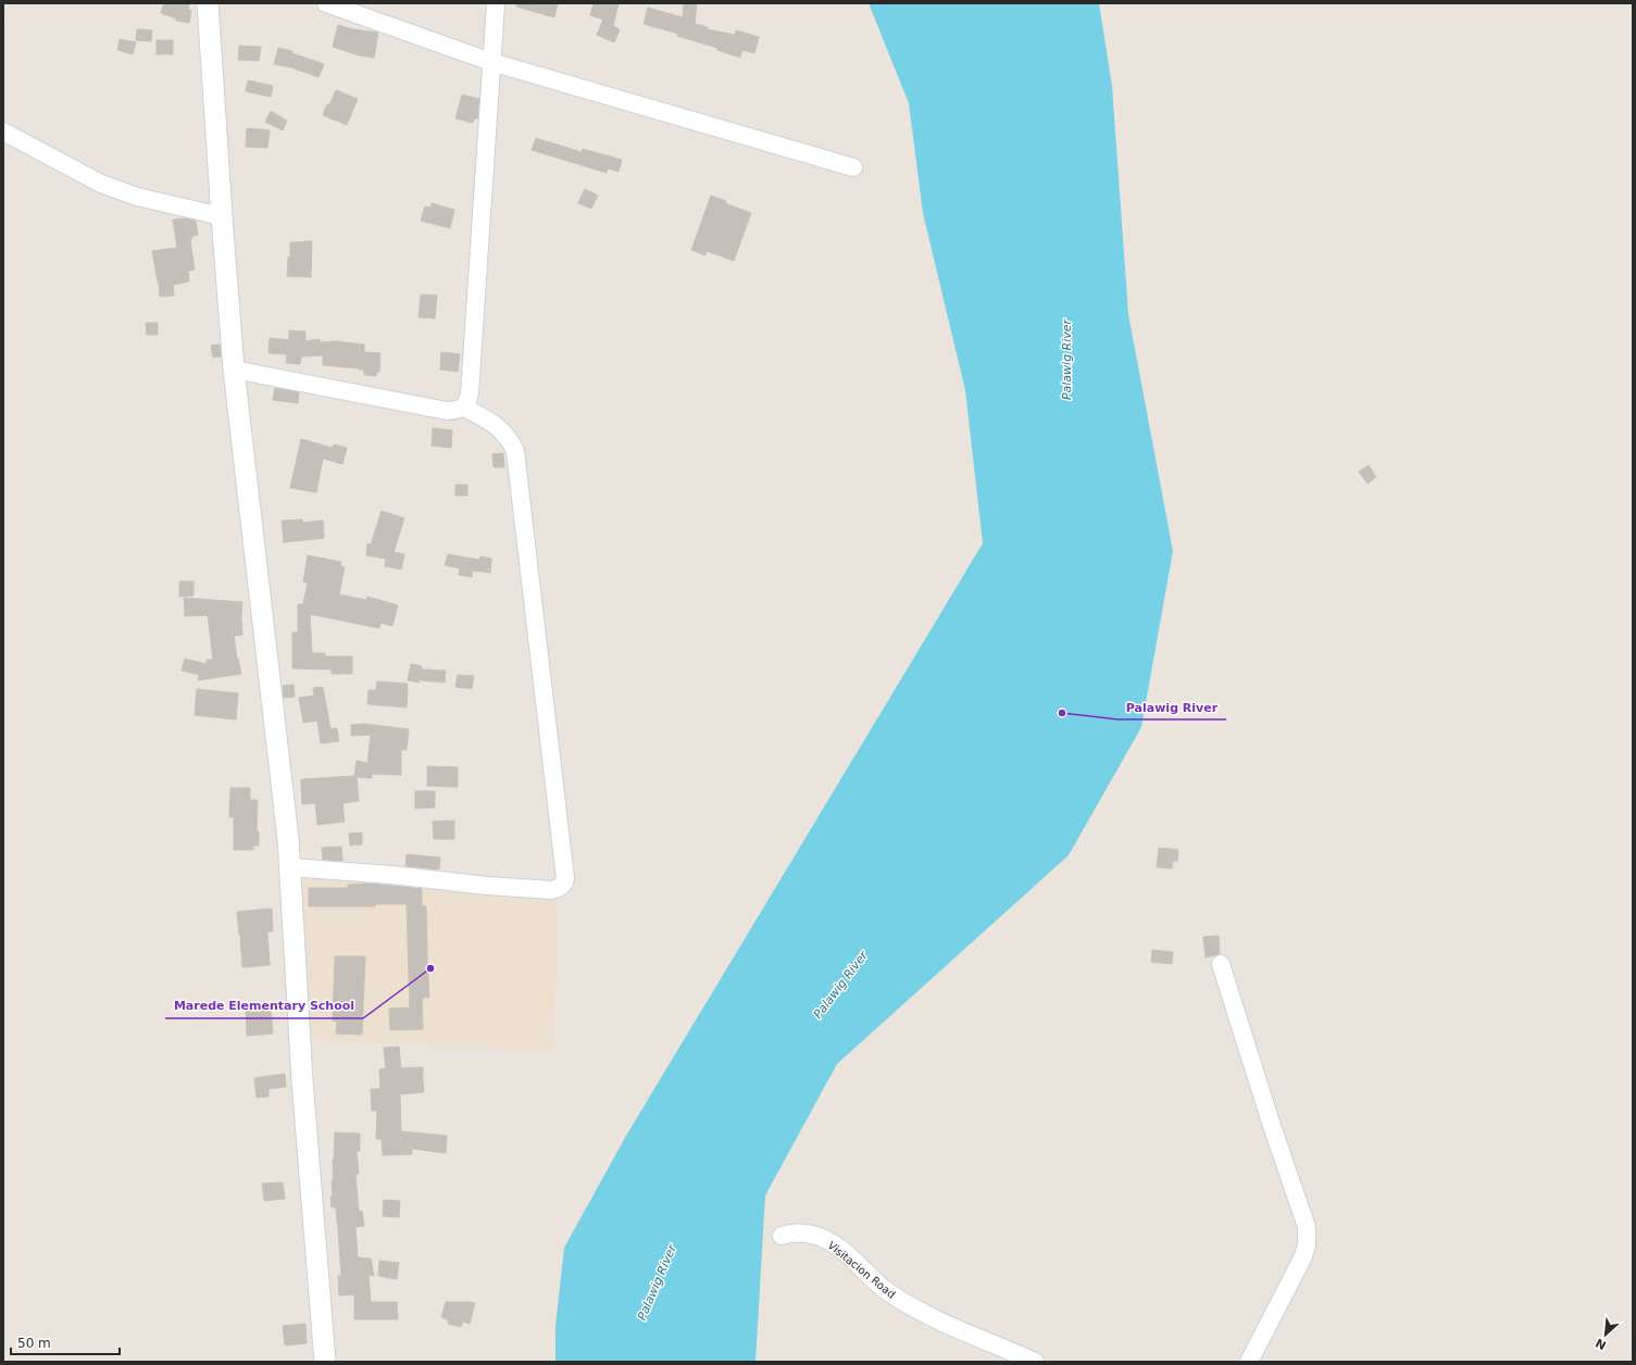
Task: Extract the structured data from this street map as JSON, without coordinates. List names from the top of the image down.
{
  "streets": {
    "street": ["Visitacion Road"]
  },
  "water": ["Palawig River"],
  "places": ["Palawig River", "Marede Elementary School"],
  "scale_bar": "50 m",
  "north": "bottom left"
}
